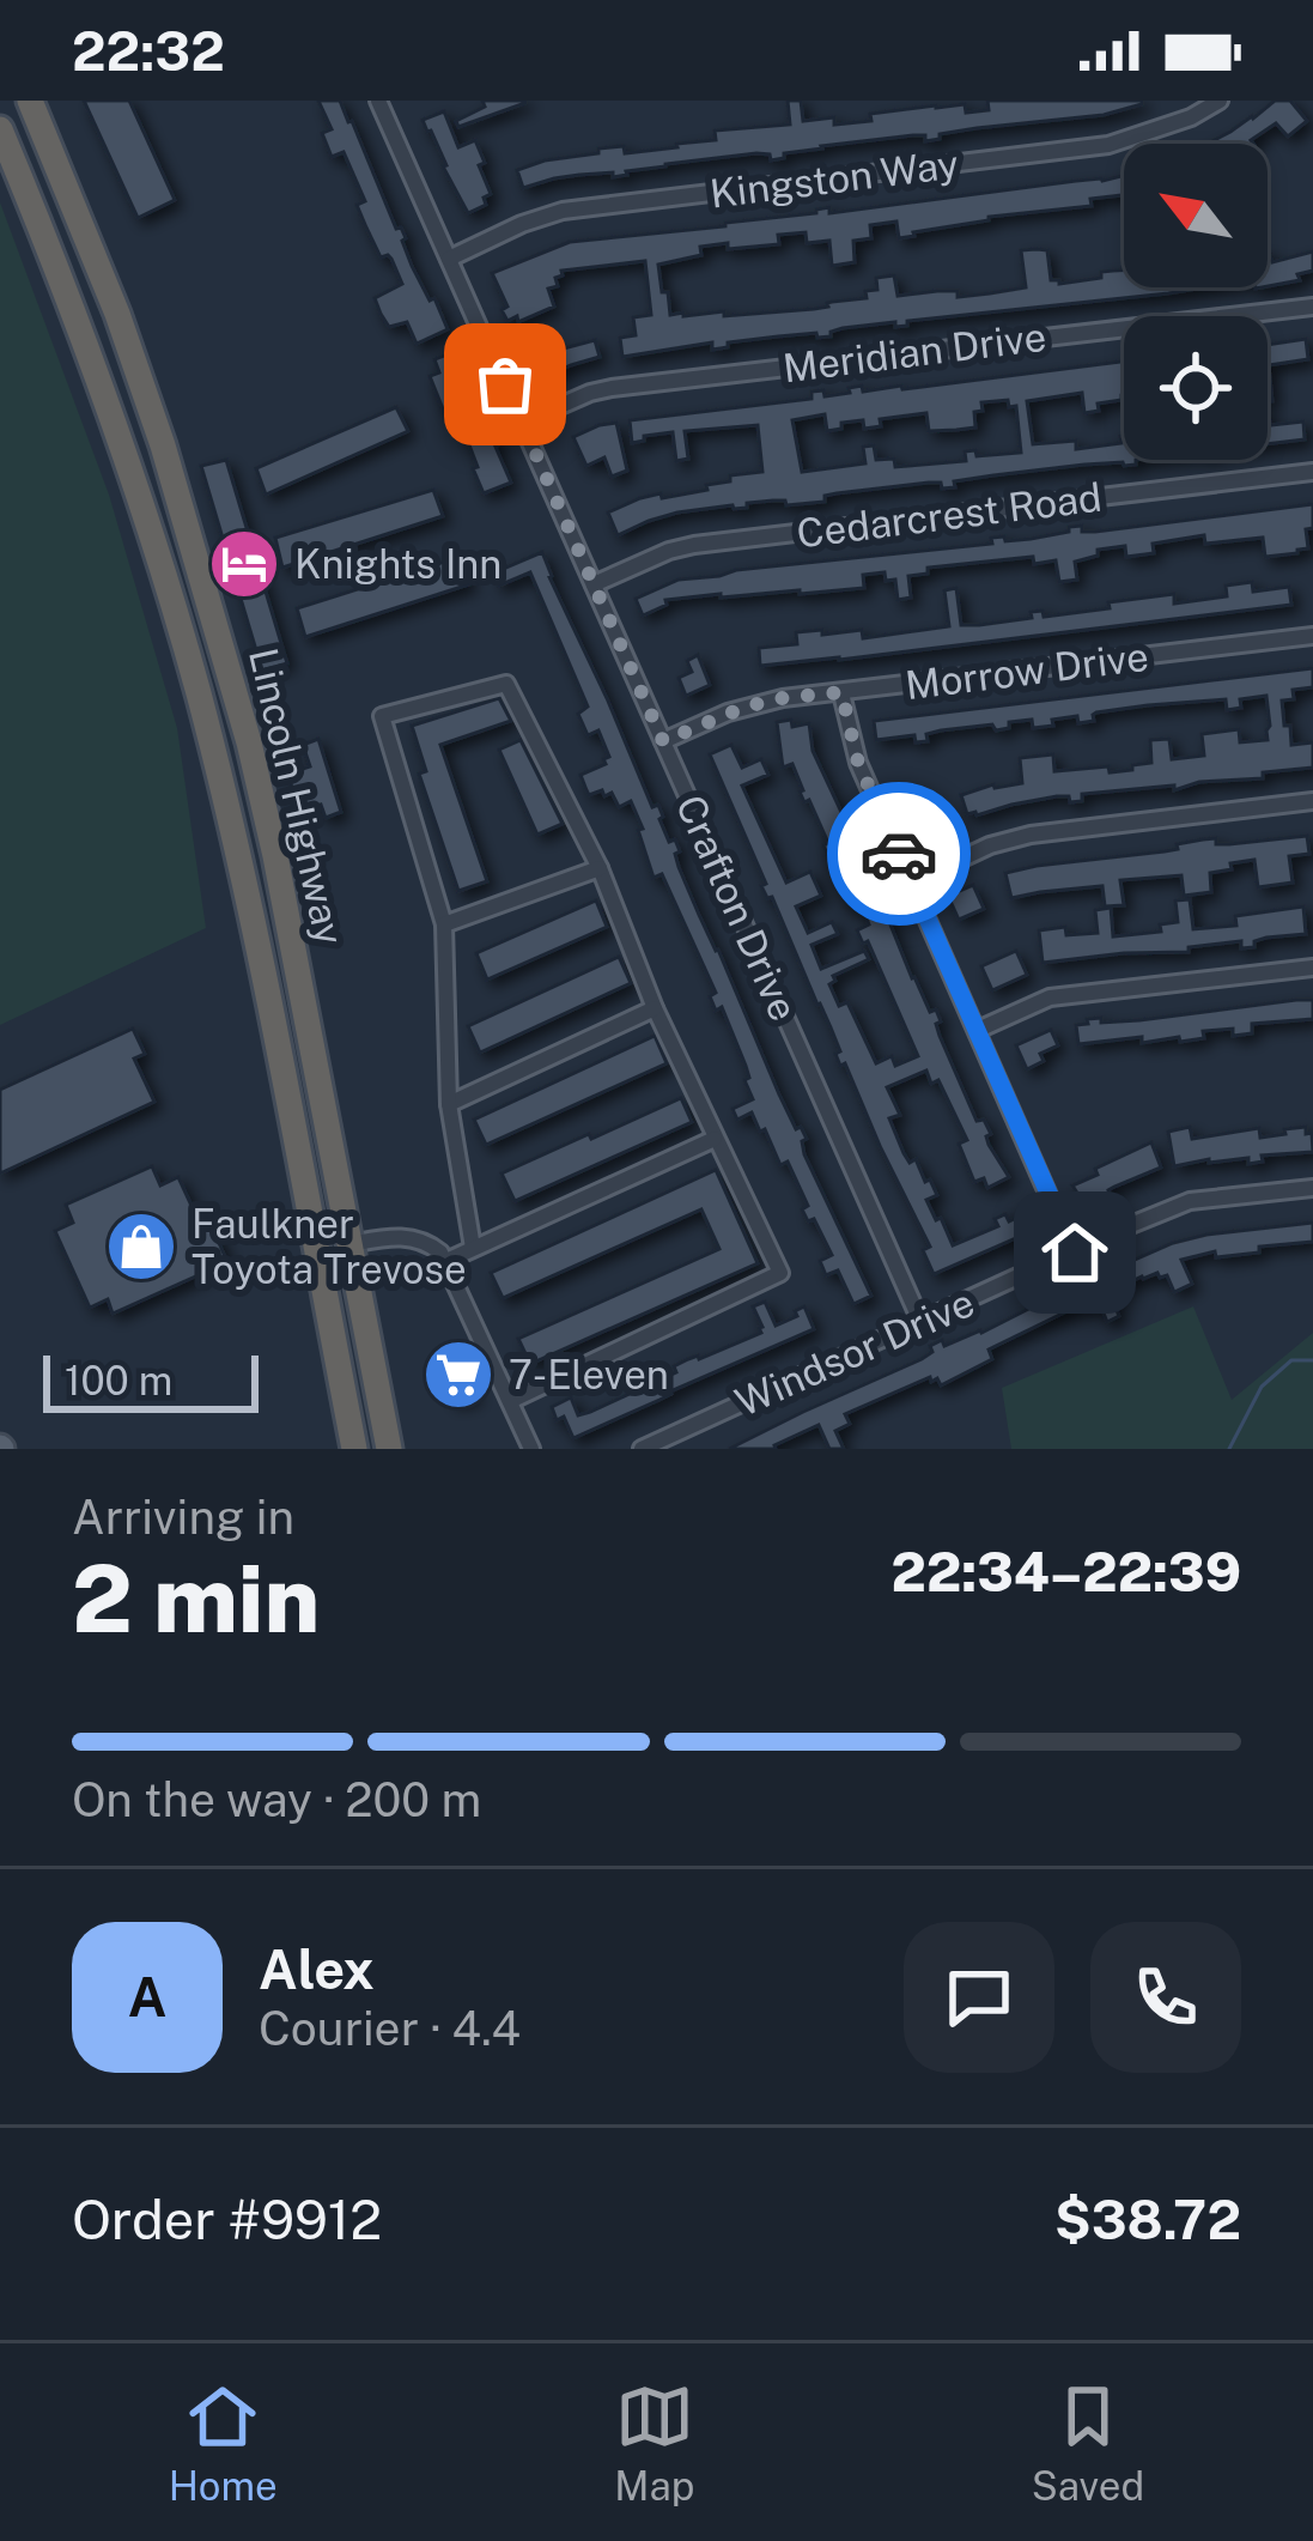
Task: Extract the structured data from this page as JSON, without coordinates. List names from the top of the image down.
{
  "streets": {
    "highway": ["Lincoln Highway"],
    "street": [
      "Kingston Way",
      "Meridian Drive",
      "Cedarcrest Road",
      "Morrow Drive",
      "Crafton Drive",
      "Windsor Drive"
    ]
  },
  "crossings": [
    ["Kingston Way", "Crafton Drive"],
    ["Meridian Drive", "Crafton Drive"],
    ["Cedarcrest Road", "Crafton Drive"],
    ["Morrow Drive", "Crafton Drive"],
    ["Crafton Drive", "Windsor Drive"]
  ],
  "places": {
    "hotel": ["Knights Inn"],
    "shop": ["Faulkner Toyota Trevose"],
    "supermarket": ["7-Eleven"]
  },
  "scale_bar": "100 m",
  "north": "top left",
  "page": {
    "status": "22:32",
    "scale": "100 m",
    "heading": ["2 min", "Arriving in", "22:34–22:39"],
    "panel": [
      "Alex",
      "Courier · 4.4",
      "Order #9912",
      "$38.72"
    ],
    "bar": "On the way · 200 m",
    "round": "A",
    "tabs": ["Home", "Map", "Saved"]
  }
}
